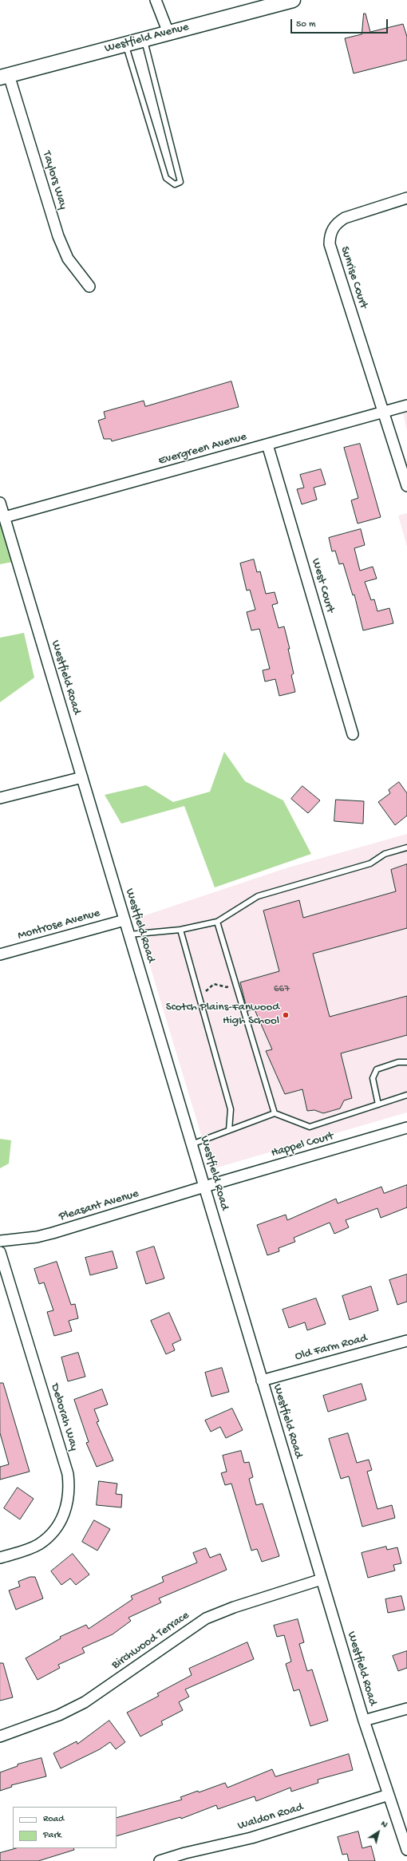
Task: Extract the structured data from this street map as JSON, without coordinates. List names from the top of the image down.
{
  "streets": {
    "street": [
      "Westfield Avenue",
      "Taylors Way",
      "Sunrise Court",
      "Evergreen Avenue",
      "West Court",
      "Westfield Road",
      "Montrose Avenue",
      "Happel Court",
      "Pleasant Avenue",
      "Old Farm Road",
      "Deborah Way",
      "Birchwood Terrace",
      "Waldon Road"
    ]
  },
  "crossings": [
    ["Westfield Avenue", "Taylors Way"],
    ["Sunrise Court", "Evergreen Avenue"],
    ["Evergreen Avenue", "West Court"],
    ["Evergreen Avenue", "Westfield Road"],
    ["Westfield Road", "Montrose Avenue"],
    ["Westfield Road", "Happel Court"],
    ["Westfield Road", "Pleasant Avenue"],
    ["Westfield Road", "Old Farm Road"],
    ["Westfield Road", "Birchwood Terrace"],
    ["Westfield Road", "Waldon Road"],
    ["Happel Court", "Pleasant Avenue"]
  ],
  "places": ["Scotch Plains-Fanwood High School"],
  "house_numbers": ["667"],
  "legend": ["Road", "Park"],
  "scale_bar": "50 m",
  "north": "top right"
}
